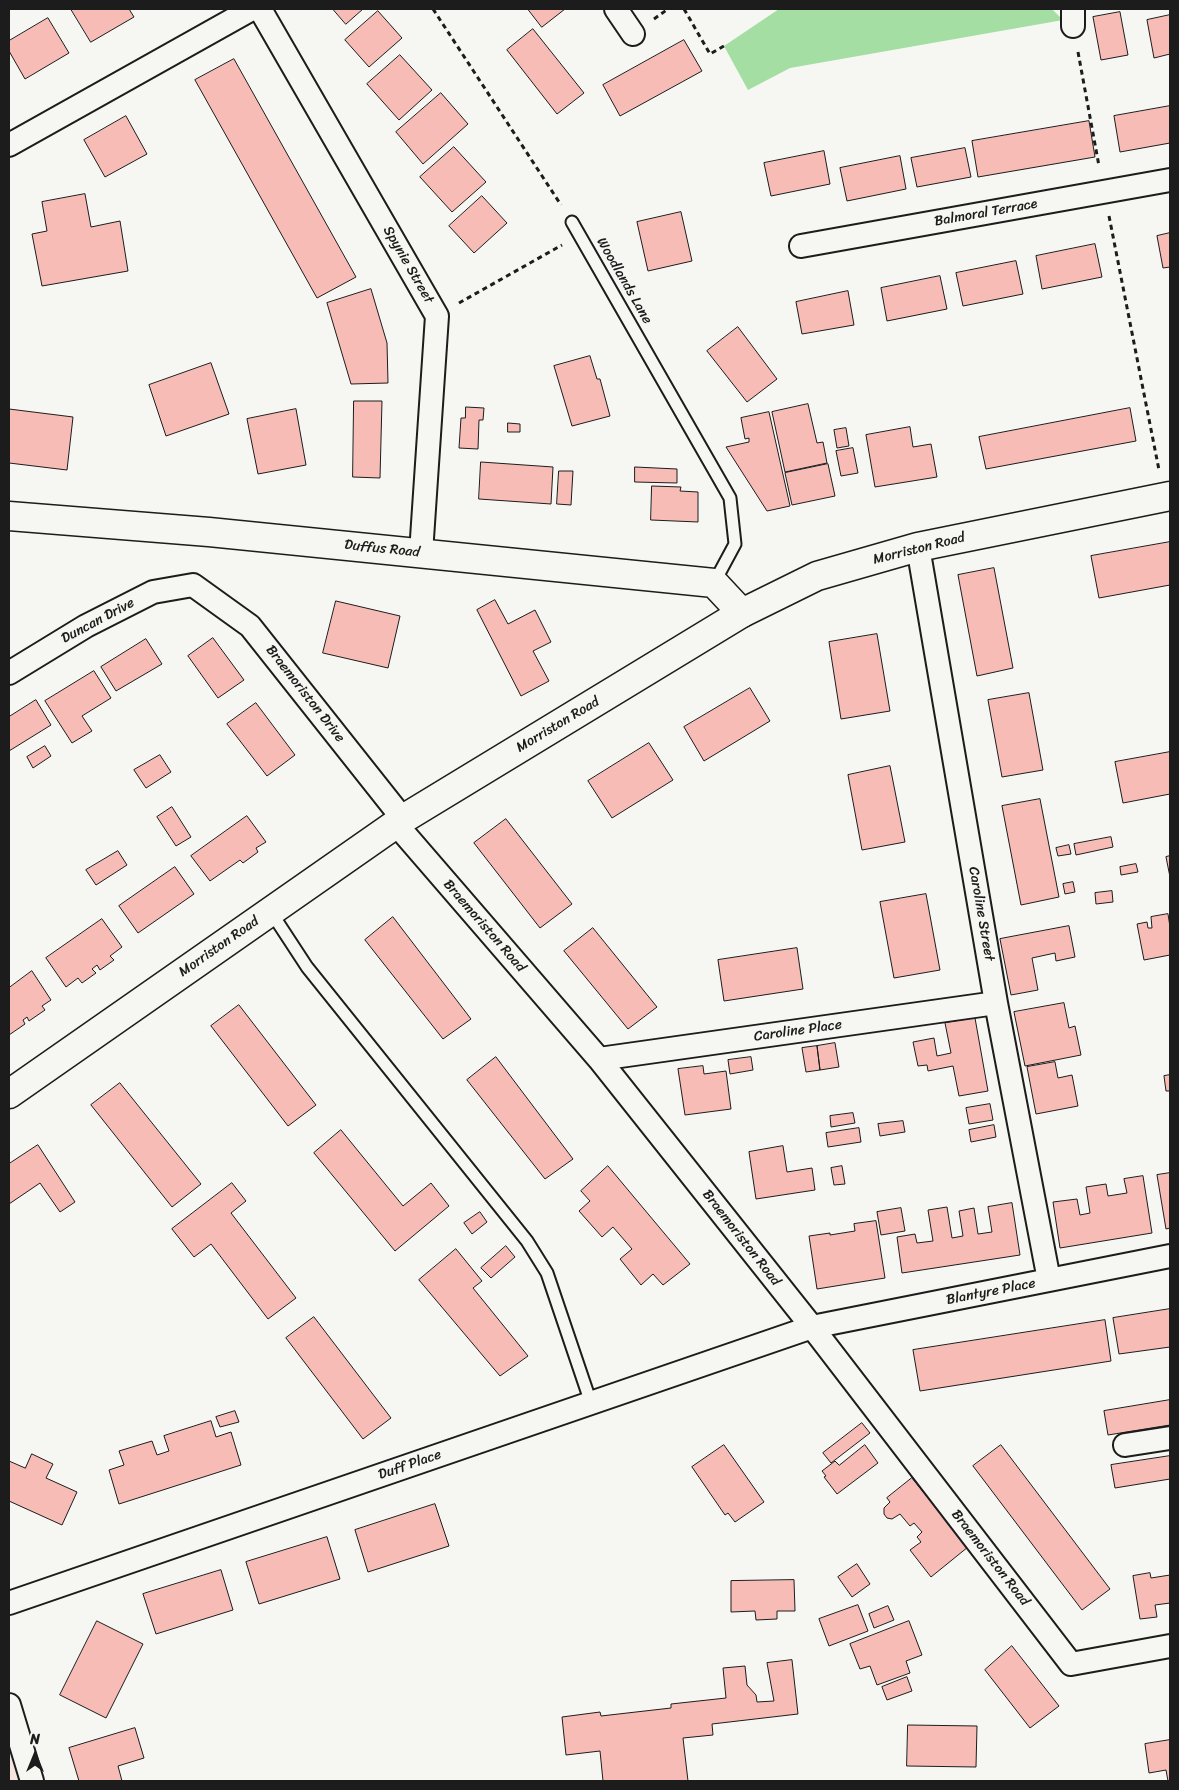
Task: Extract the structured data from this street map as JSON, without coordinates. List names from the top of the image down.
{
  "streets": {
    "main road": ["Duffus Road", "Morriston Road"],
    "street": [
      "Balmoral Terrace",
      "Spynie Street",
      "Duncan Drive",
      "Braemoriston Drive",
      "Caroline Street",
      "Braemoriston Road",
      "Caroline Place",
      "Blantyre Place",
      "Duff Place"
    ],
    "lane": ["Woodlands Lane"]
  },
  "crossings": [
    ["Spynie Street", "Duffus Road"],
    ["Woodlands Lane", "Duffus Road"],
    ["Morriston Road", "Braemoriston Drive"],
    ["Morriston Road", "Caroline Street"],
    ["Morriston Road", "Braemoriston Road"],
    ["Duncan Drive", "Braemoriston Drive"],
    ["Braemoriston Drive", "Braemoriston Road"],
    ["Caroline Street", "Caroline Place"],
    ["Caroline Street", "Blantyre Place"],
    ["Braemoriston Road", "Caroline Place"],
    ["Braemoriston Road", "Blantyre Place"],
    ["Braemoriston Road", "Duff Place"],
    ["Blantyre Place", "Duff Place"]
  ],
  "north": "top"
}
